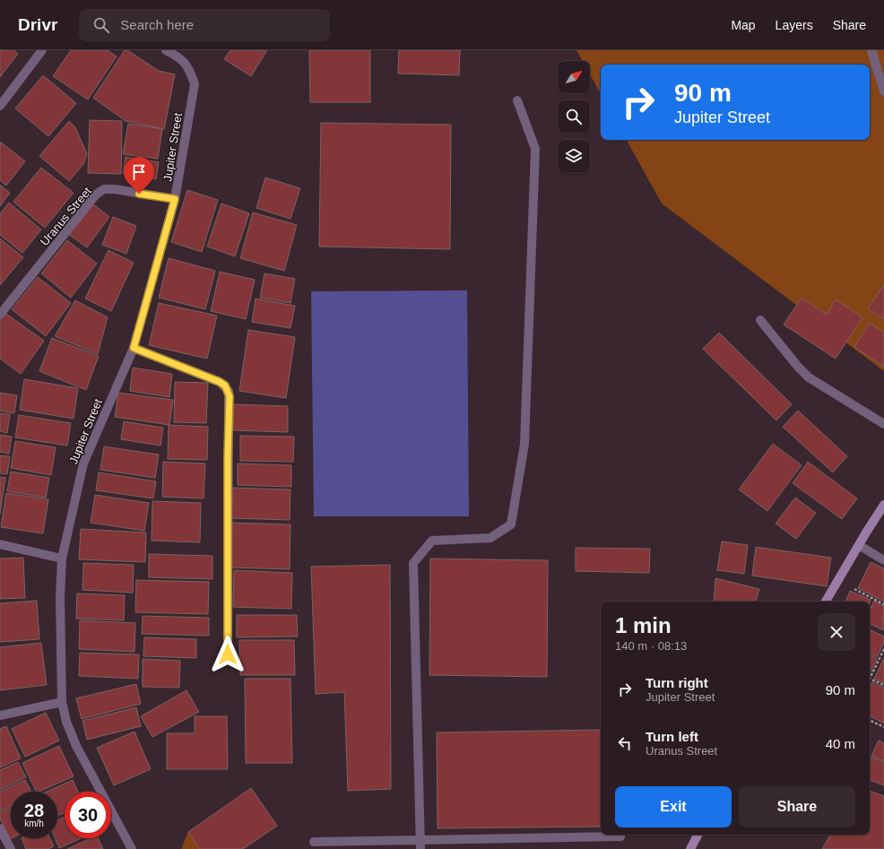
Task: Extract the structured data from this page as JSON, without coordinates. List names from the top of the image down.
{
  "streets": {
    "street": ["Jupiter Street", "Uranus Street"]
  },
  "crossings": [
    ["Jupiter Street", "Uranus Street"]
  ],
  "north": "top right",
  "page": {
    "header": "Drivr",
    "search": "Search here",
    "nav": ["Map", "Layers", "Share"],
    "turn": ["90 m", "Jupiter Street"],
    "heading": ["1 min", "140 m · 08:13"],
    "list": [
      {
        "name": "Turn right",
        "note": "Jupiter Street",
        "value": "90 m"
      },
      {
        "name": "Turn left",
        "note": "Uranus Street",
        "value": "40 m"
      }
    ],
    "buttons": ["Exit", "Share"],
    "speed": "28 km/h",
    "limit": "30"
  }
}
